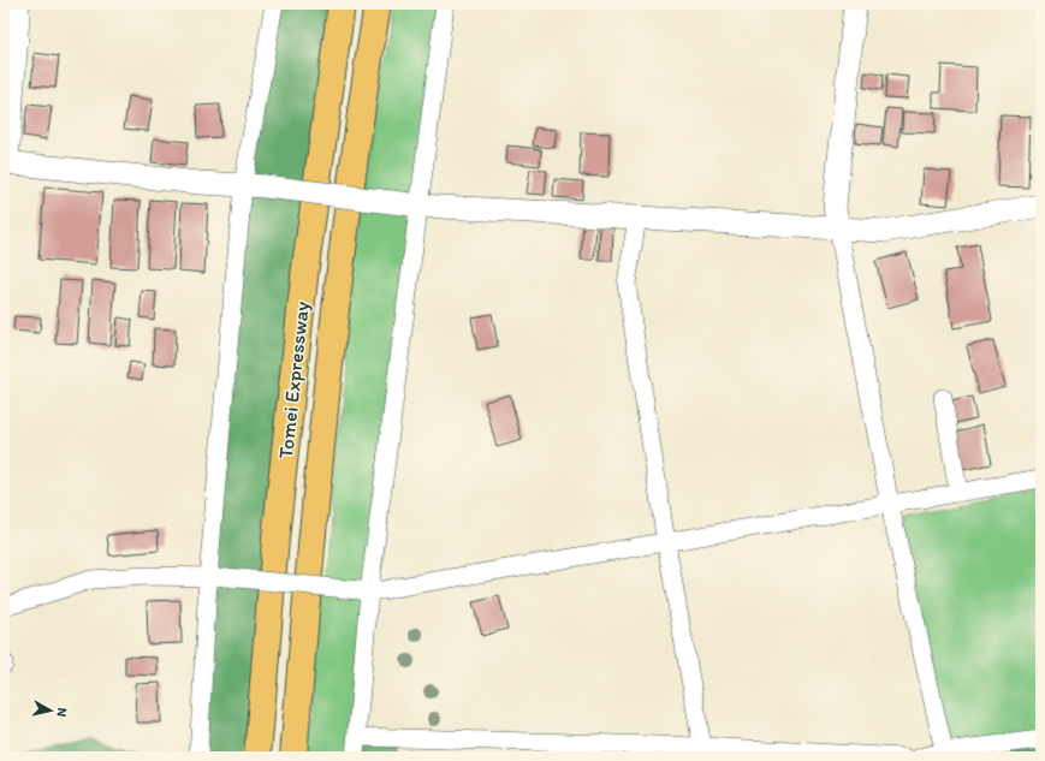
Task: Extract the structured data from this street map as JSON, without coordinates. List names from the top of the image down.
{
  "streets": {
    "highway": ["Tomei Expressway"]
  },
  "north": "right"
}
